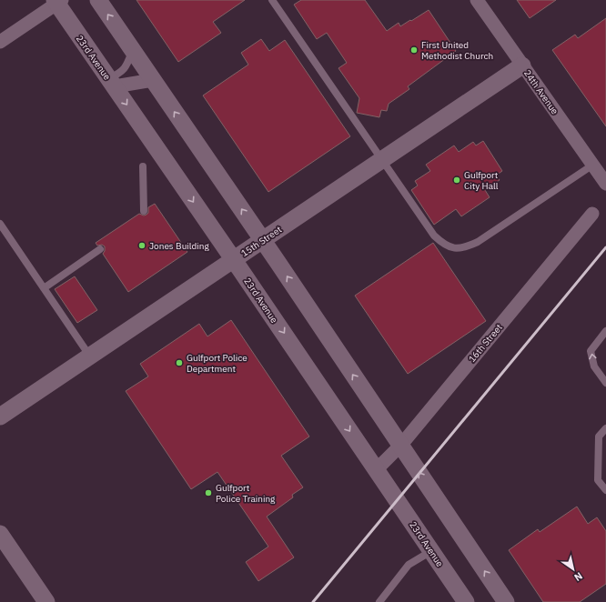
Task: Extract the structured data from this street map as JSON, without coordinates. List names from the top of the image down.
{
  "streets": {
    "street": [
      "23rd Avenue",
      "24th Avenue",
      "15th Street",
      "16th Street"
    ]
  },
  "crossings": [
    ["23rd Avenue", "15th Street"],
    ["23rd Avenue", "16th Street"],
    ["24th Avenue", "15th Street"]
  ],
  "places": [
    "First United Methodist Church",
    "Gulfport City Hall",
    "Jones Building",
    "Gulfport Police Department",
    "Gulfport Police Training"
  ],
  "north": "bottom right"
}
